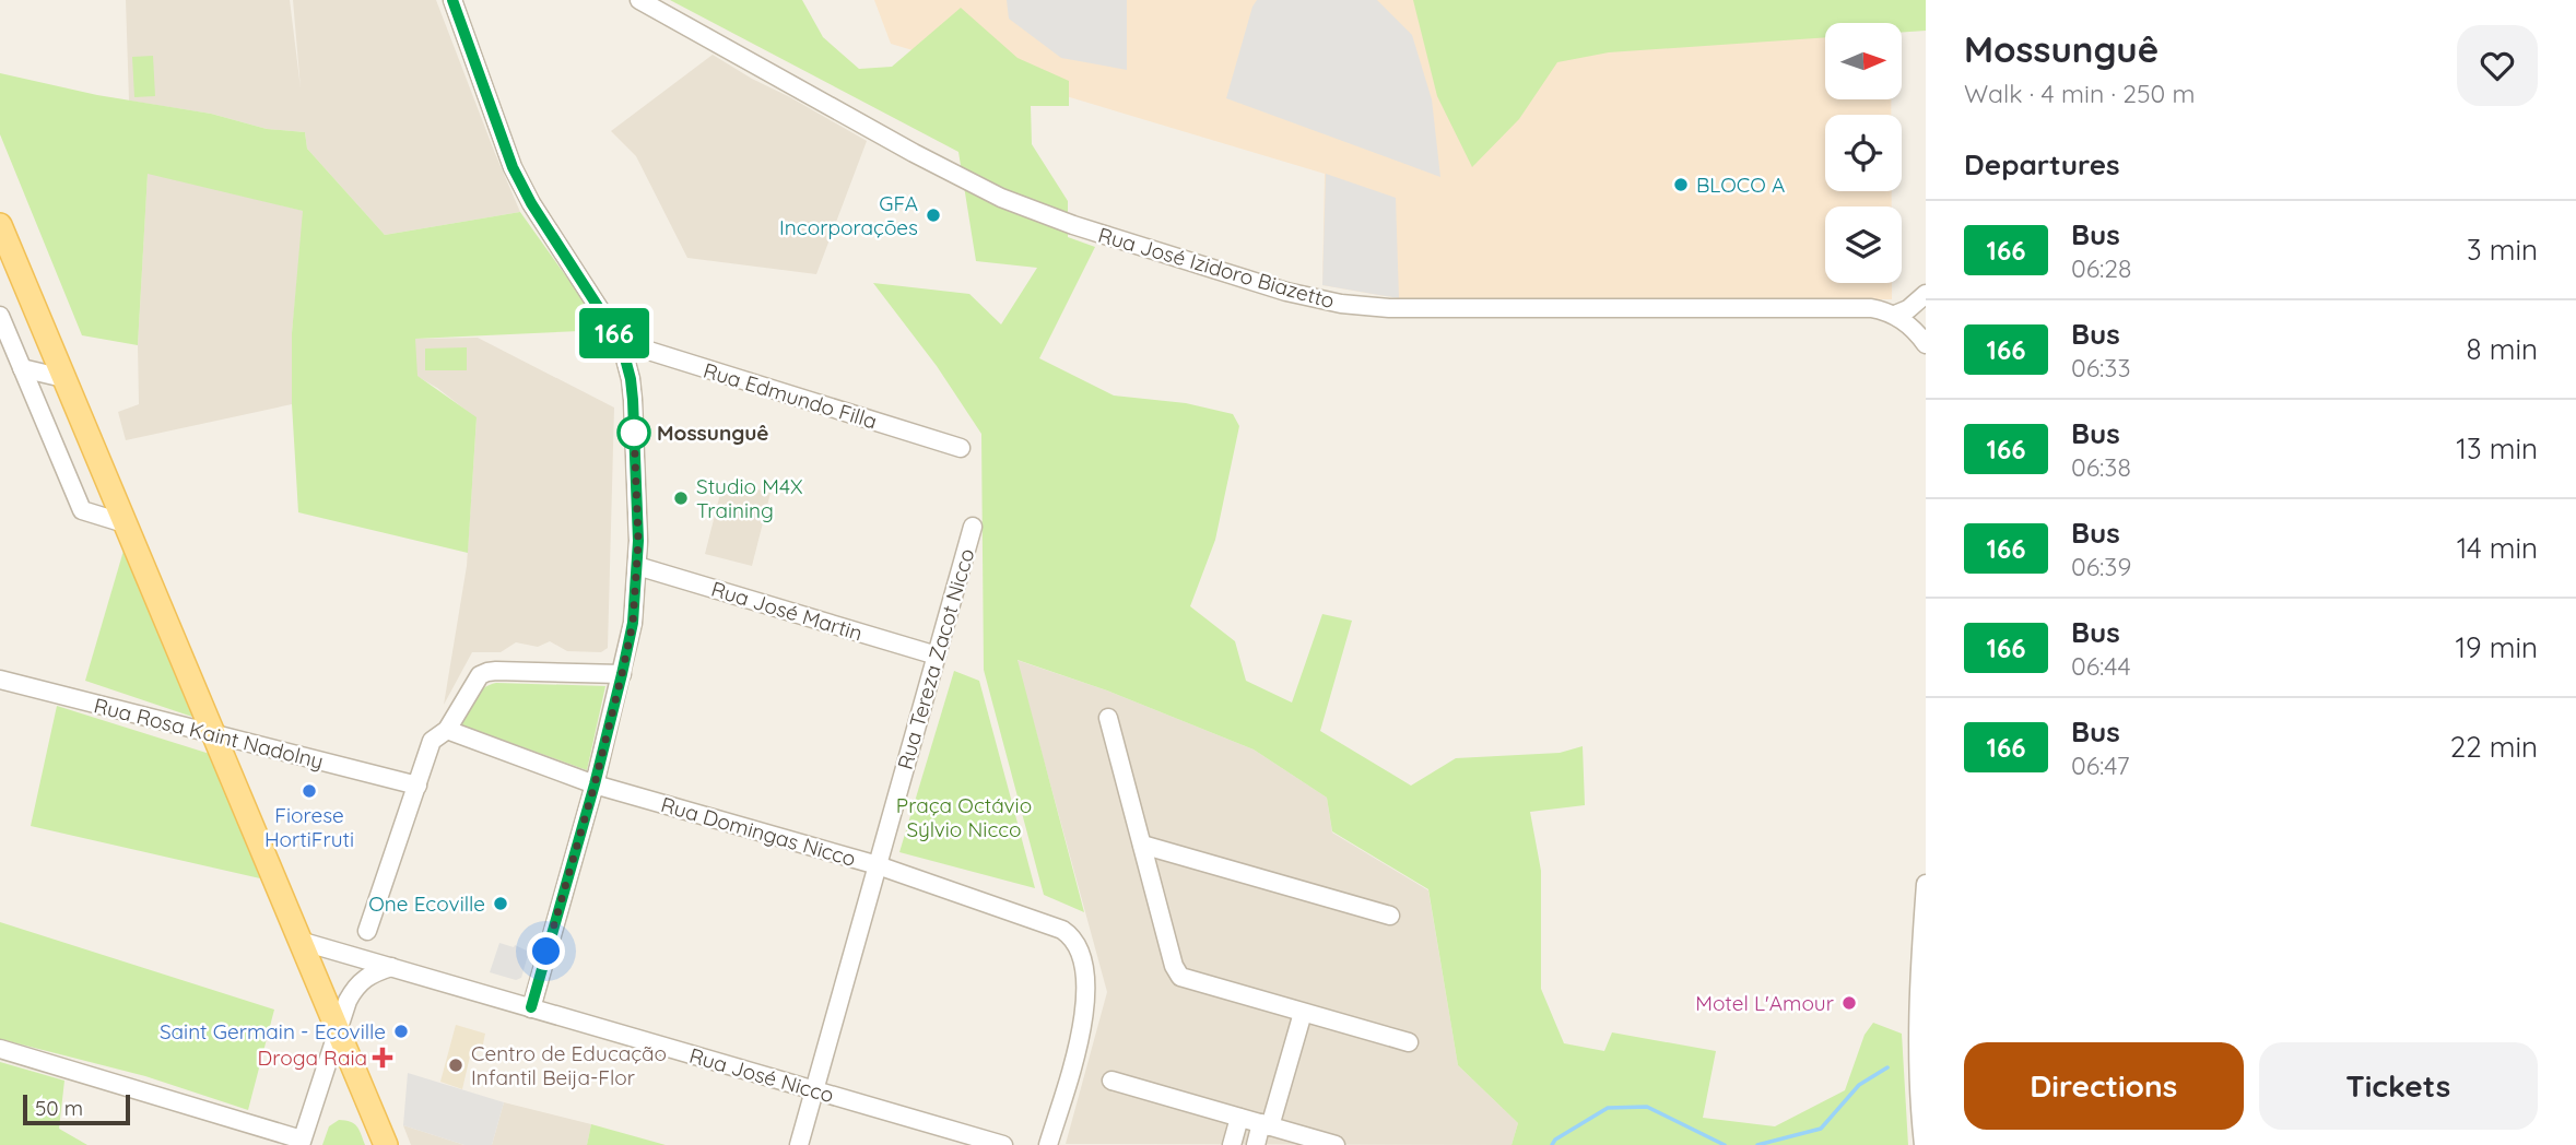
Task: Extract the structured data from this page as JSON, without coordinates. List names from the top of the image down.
{
  "streets": {
    "street": [
      "Rua José Izidoro Biazetto",
      "Rua Edmundo Filla",
      "Rua José Martin",
      "Rua Tereza Zacot Nicco",
      "Rua Rosa Kaint Nadolny",
      "Rua Domingas Nicco",
      "Rua José Nicco"
    ]
  },
  "crossings": [
    ["Rua José Martin", "Rua Tereza Zacot Nicco"],
    ["Rua Tereza Zacot Nicco", "Rua Domingas Nicco"],
    ["Rua Tereza Zacot Nicco", "Rua José Nicco"]
  ],
  "parks": ["Praça Octávio Sýlvio Nicco"],
  "places": {
    "other": [
      "BLOCO A",
      "GFA Incorporações",
      "Mossunguê",
      "Studio M4X Training",
      "Fiorese HortiFruti",
      "One Ecoville",
      "Motel L'Amour",
      "Saint Germain - Ecoville",
      "Centro de Educação Infantil Beija-Flor"
    ],
    "health": ["Droga Raia"]
  },
  "lines": ["bus line 166"],
  "scale_bar": "50 m",
  "north": "right",
  "page": {
    "on_map": "166",
    "heading": [
      ["Mossunguê", "Walk · 4 min · 250 m"],
      "Departures"
    ],
    "list": [
      {
        "mark": "166",
        "name": "Bus",
        "note": "06:28",
        "value": "3 min"
      },
      {
        "mark": "166",
        "name": "Bus",
        "note": "06:33",
        "value": "8 min"
      },
      {
        "mark": "166",
        "name": "Bus",
        "note": "06:38",
        "value": "13 min"
      },
      {
        "mark": "166",
        "name": "Bus",
        "note": "06:39",
        "value": "14 min"
      },
      {
        "mark": "166",
        "name": "Bus",
        "note": "06:44",
        "value": "19 min"
      },
      {
        "mark": "166",
        "name": "Bus",
        "note": "06:47",
        "value": "22 min"
      }
    ],
    "buttons": ["Directions", "Tickets"],
    "scale": "50 m"
  }
}
